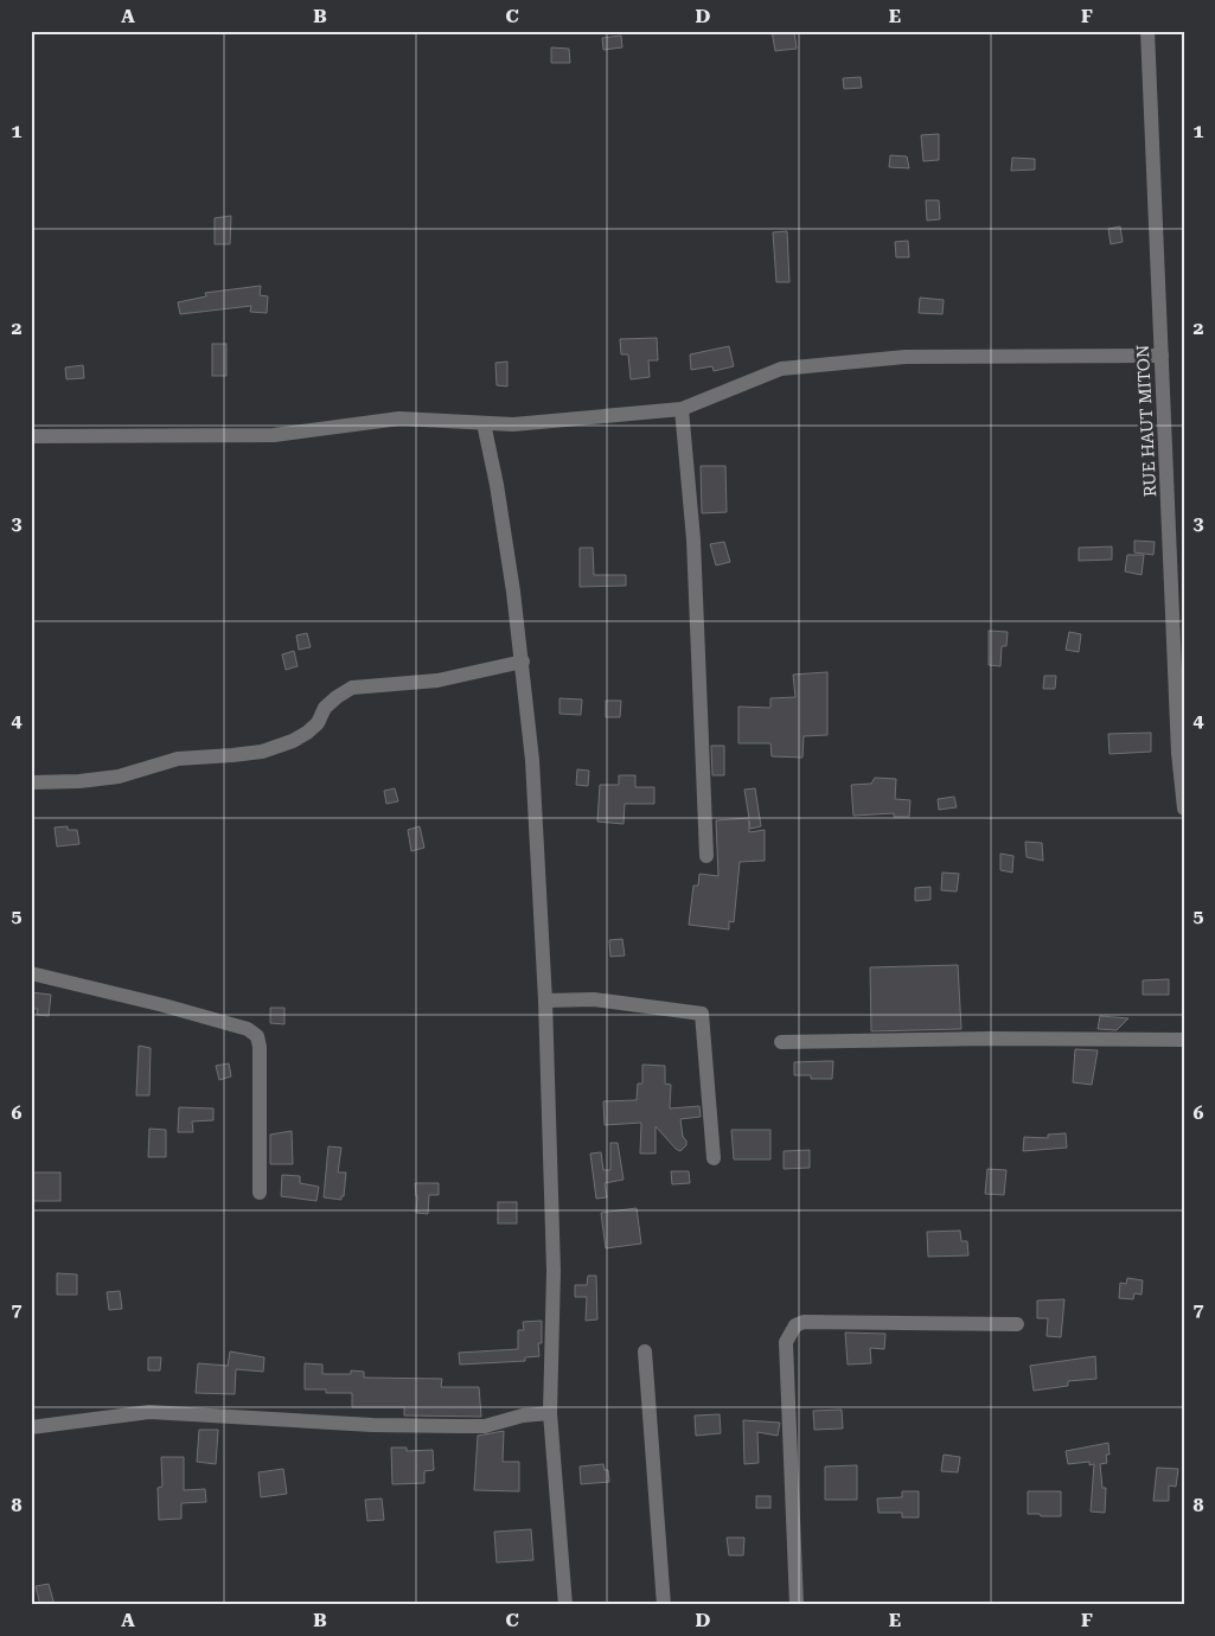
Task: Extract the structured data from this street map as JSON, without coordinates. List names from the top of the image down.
{
  "streets": {
    "street": ["RUE HAUT MITON"]
  },
  "grid": {
    "columns": [
      "A",
      "B",
      "C",
      "D",
      "E",
      "F"
    ],
    "rows": [
      "1",
      "2",
      "3",
      "4",
      "5",
      "6",
      "7",
      "8"
    ]
  }
}
